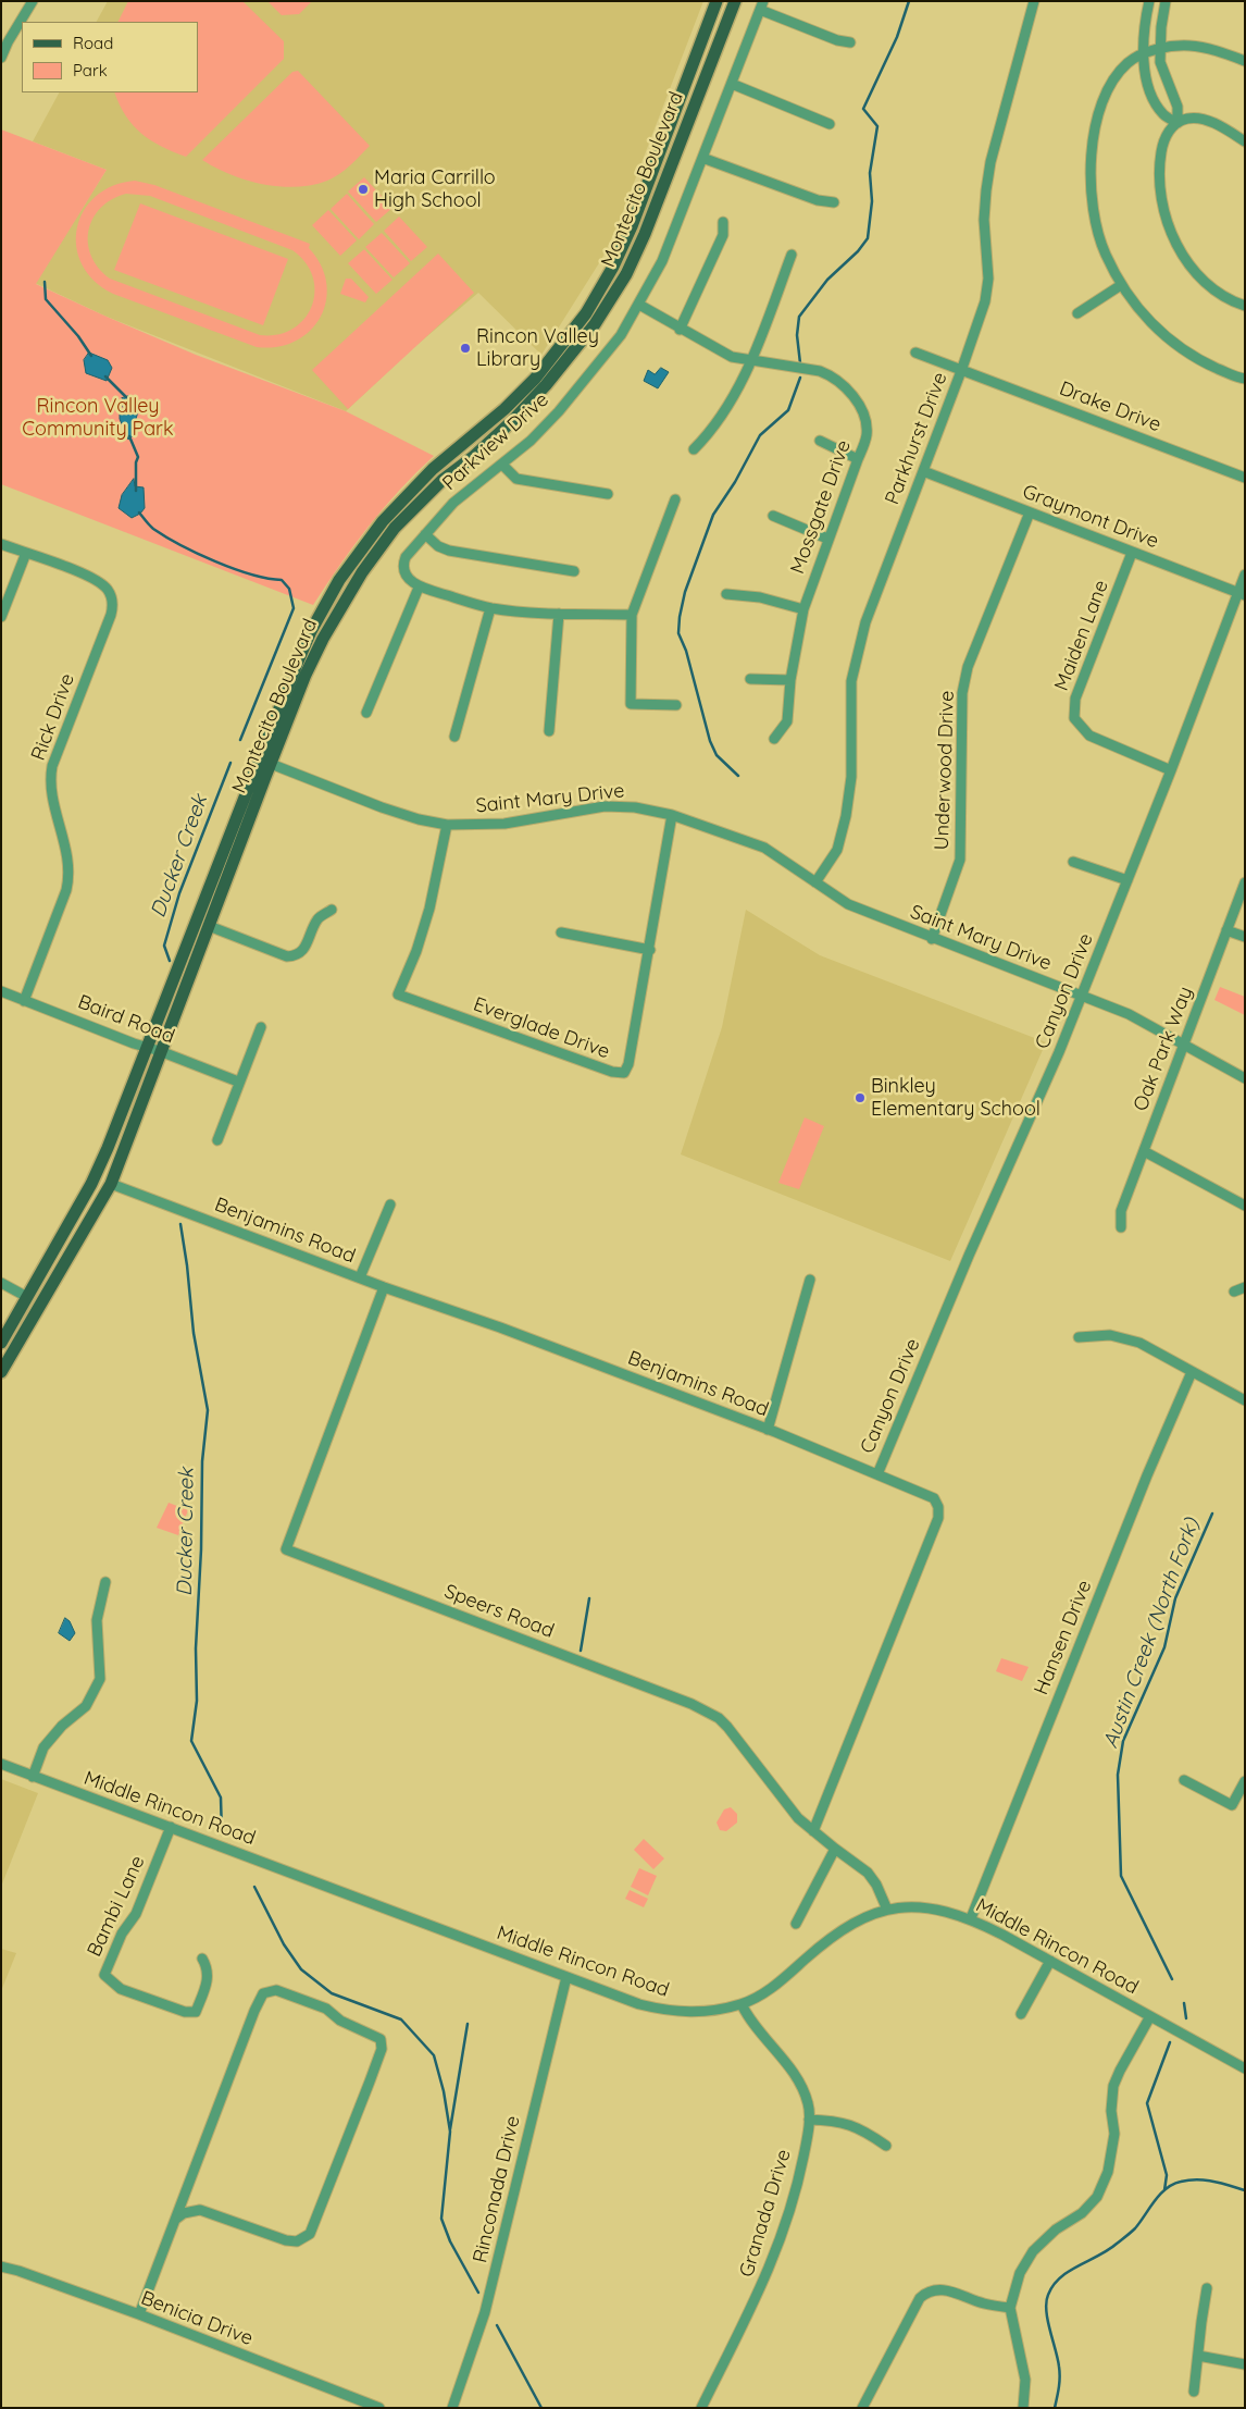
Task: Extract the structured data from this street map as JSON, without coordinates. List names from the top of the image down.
{
  "streets": {
    "main road": ["Montecito Boulevard"],
    "street": [
      "Drake Drive",
      "Parkhurst Drive",
      "Parkview Drive",
      "Mossgate Drive",
      "Graymont Drive",
      "Maiden Lane",
      "Rick Drive",
      "Underwood Drive",
      "Saint Mary Drive",
      "Canyon Drive",
      "Baird Road",
      "Everglade Drive",
      "Oak Park Way",
      "Benjamins Road",
      "Speers Road",
      "Hansen Drive",
      "Middle Rincon Road",
      "Bambi Lane",
      "Rinconada Drive",
      "Granada Drive",
      "Benicia Drive"
    ]
  },
  "crossings": [
    ["Montecito Boulevard", "Saint Mary Drive"],
    ["Montecito Boulevard", "Baird Road"],
    ["Montecito Boulevard", "Benjamins Road"],
    ["Drake Drive", "Parkhurst Drive"],
    ["Parkhurst Drive", "Graymont Drive"],
    ["Parkhurst Drive", "Saint Mary Drive"],
    ["Parkview Drive", "Mossgate Drive"],
    ["Graymont Drive", "Maiden Lane"],
    ["Graymont Drive", "Underwood Drive"],
    ["Graymont Drive", "Canyon Drive"],
    ["Maiden Lane", "Canyon Drive"],
    ["Rick Drive", "Baird Road"],
    ["Underwood Drive", "Saint Mary Drive"],
    ["Saint Mary Drive", "Canyon Drive"],
    ["Saint Mary Drive", "Everglade Drive"],
    ["Saint Mary Drive", "Oak Park Way"],
    ["Canyon Drive", "Benjamins Road"],
    ["Benjamins Road", "Speers Road"],
    ["Speers Road", "Middle Rincon Road"],
    ["Hansen Drive", "Middle Rincon Road"],
    ["Middle Rincon Road", "Bambi Lane"],
    ["Middle Rincon Road", "Rinconada Drive"],
    ["Middle Rincon Road", "Granada Drive"]
  ],
  "water": ["Ducker Creek", "Austin Creek (North Fork)"],
  "parks": ["Rincon Valley Community Park"],
  "places": ["Maria Carrillo High School", "Rincon Valley Library", "Binkley Elementary School"],
  "legend": ["Road", "Park"]
}
